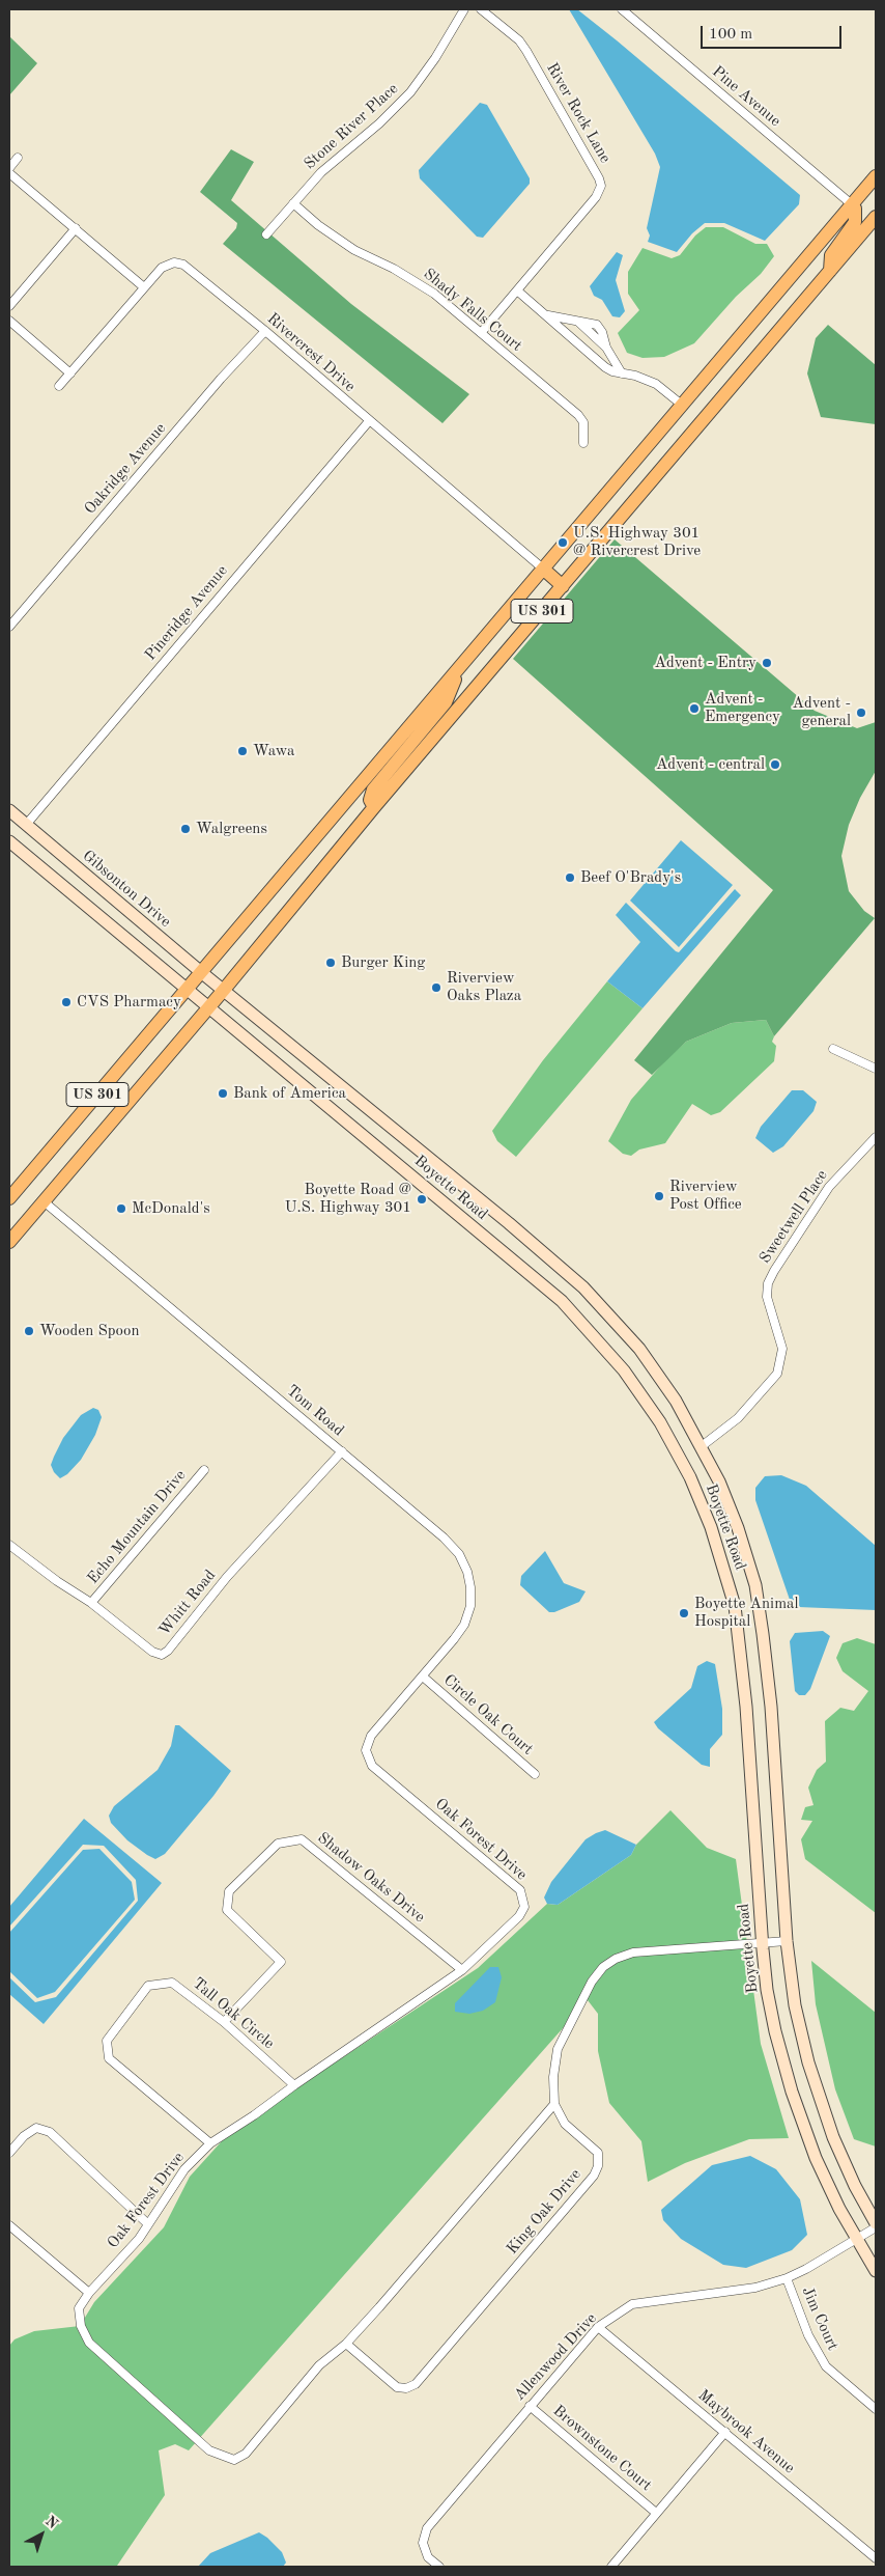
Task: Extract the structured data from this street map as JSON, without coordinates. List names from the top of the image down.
{
  "streets": {
    "main road": ["US 301", "Gibsonton Drive", "Boyette Road"],
    "street": [
      "Pine Avenue",
      "River Rock Lane",
      "Stone River Place",
      "Shady Falls Court",
      "Rivercrest Drive",
      "Oakridge Avenue",
      "Pineridge Avenue",
      "Sweetwell Place",
      "Tom Road",
      "Echo Mountain Drive",
      "Whitt Road",
      "Circle Oak Court",
      "Oak Forest Drive",
      "Shadow Oaks Drive",
      "Tall Oak Circle",
      "King Oak Drive",
      "Jim Court",
      "Allenwood Drive",
      "Maybrook Avenue",
      "Brownstone Court"
    ]
  },
  "crossings": [
    ["Pine Avenue", "US 301"],
    ["River Rock Lane", "Shady Falls Court"],
    ["Stone River Place", "Shady Falls Court"],
    ["Rivercrest Drive", "Oakridge Avenue"],
    ["Rivercrest Drive", "US 301"],
    ["Rivercrest Drive", "Pineridge Avenue"],
    ["US 301", "Gibsonton Drive"],
    ["US 301", "Boyette Road"],
    ["US 301", "Tom Road"],
    ["Pineridge Avenue", "Gibsonton Drive"],
    ["Gibsonton Drive", "Boyette Road"],
    ["Boyette Road", "Sweetwell Place"],
    ["Boyette Road", "King Oak Drive"],
    ["Boyette Road", "Allenwood Drive"],
    ["Tom Road", "Whitt Road"],
    ["Tom Road", "Circle Oak Court"],
    ["Tom Road", "Oak Forest Drive"],
    ["Echo Mountain Drive", "Whitt Road"],
    ["Circle Oak Court", "Oak Forest Drive"],
    ["Oak Forest Drive", "Shadow Oaks Drive"],
    ["Oak Forest Drive", "Tall Oak Circle"],
    ["Oak Forest Drive", "King Oak Drive"],
    ["Shadow Oaks Drive", "Tall Oak Circle"],
    ["Jim Court", "Allenwood Drive"],
    ["Allenwood Drive", "Maybrook Avenue"],
    ["Allenwood Drive", "Brownstone Court"]
  ],
  "places": [
    "U.S. Highway 301 @ Rivercrest Drive",
    "Advent - Entry",
    "Advent - Emergency",
    "Advent - general",
    "Wawa",
    "Advent - central",
    "Walgreens",
    "Beef O'Brady's",
    "Burger King",
    "Riverview Oaks Plaza",
    "CVS Pharmacy",
    "Bank of America",
    "Riverview Post Office",
    "Boyette Road @ U.S. Highway 301",
    "McDonald's",
    "Wooden Spoon",
    "Boyette Animal Hospital"
  ],
  "scale_bar": "100 m",
  "north": "top right"
}
